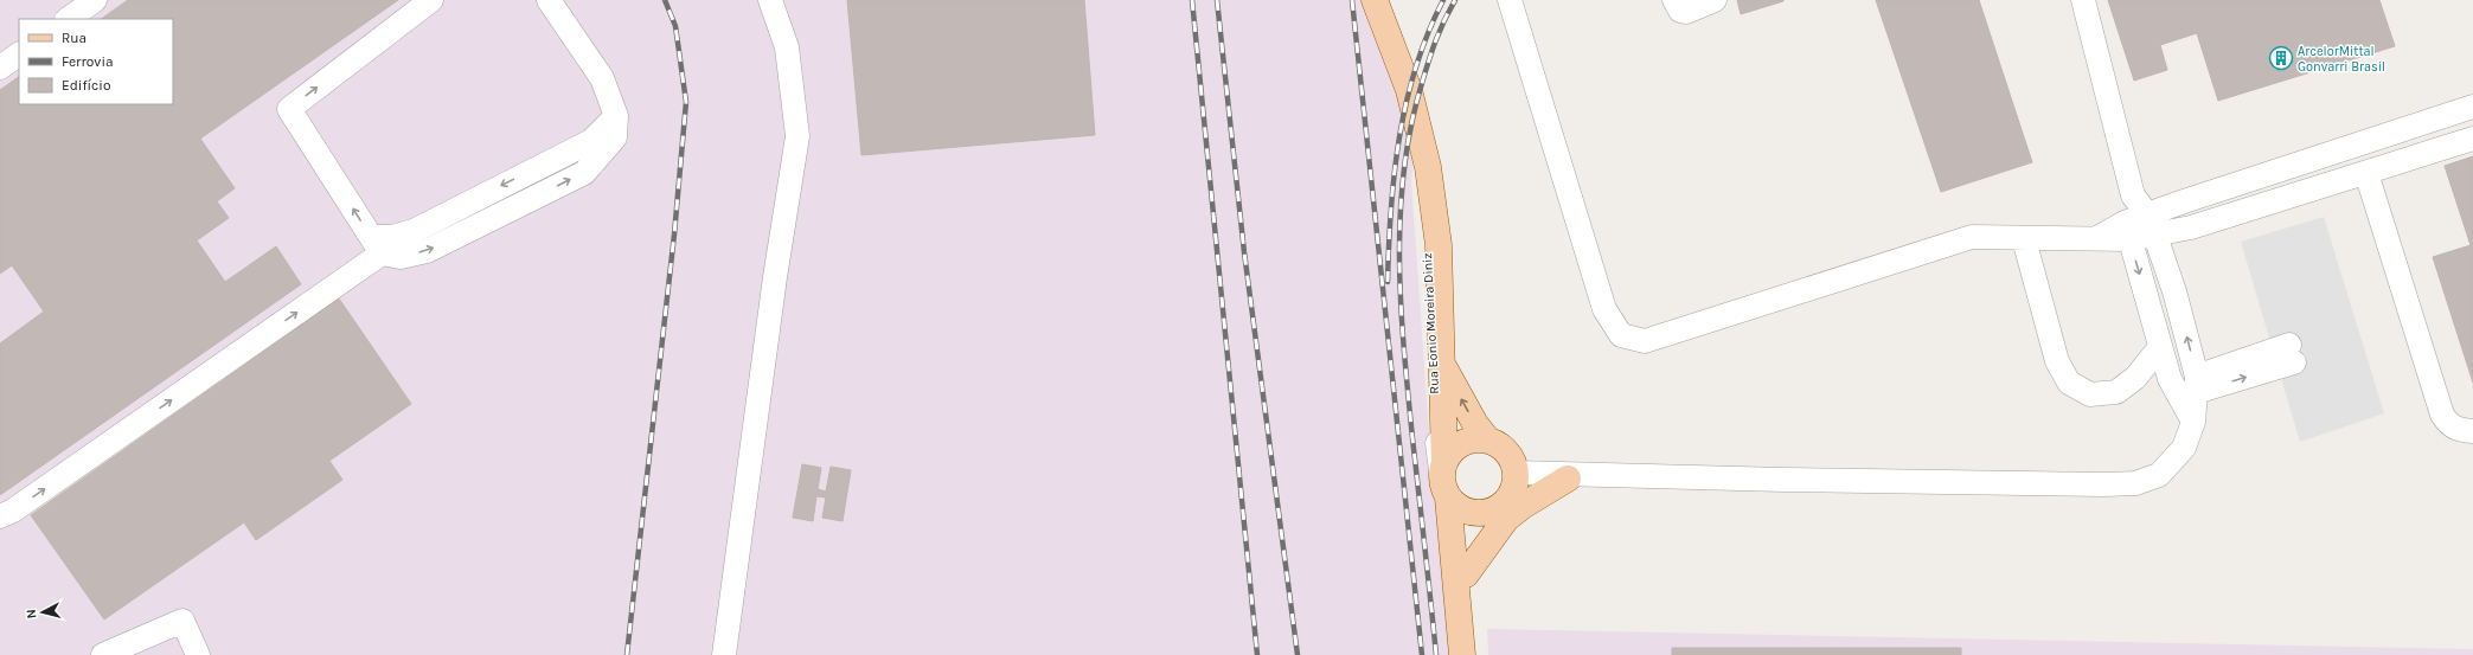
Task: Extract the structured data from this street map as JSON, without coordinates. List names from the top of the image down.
{
  "streets": {
    "main road": ["Rua Eonio Moreira Diniz"]
  },
  "places": {
    "building": ["ArcelorMittal Gonvarri Brasil"]
  },
  "legend": ["Rua", "Ferrovia", "Edifício"],
  "north": "left"
}
